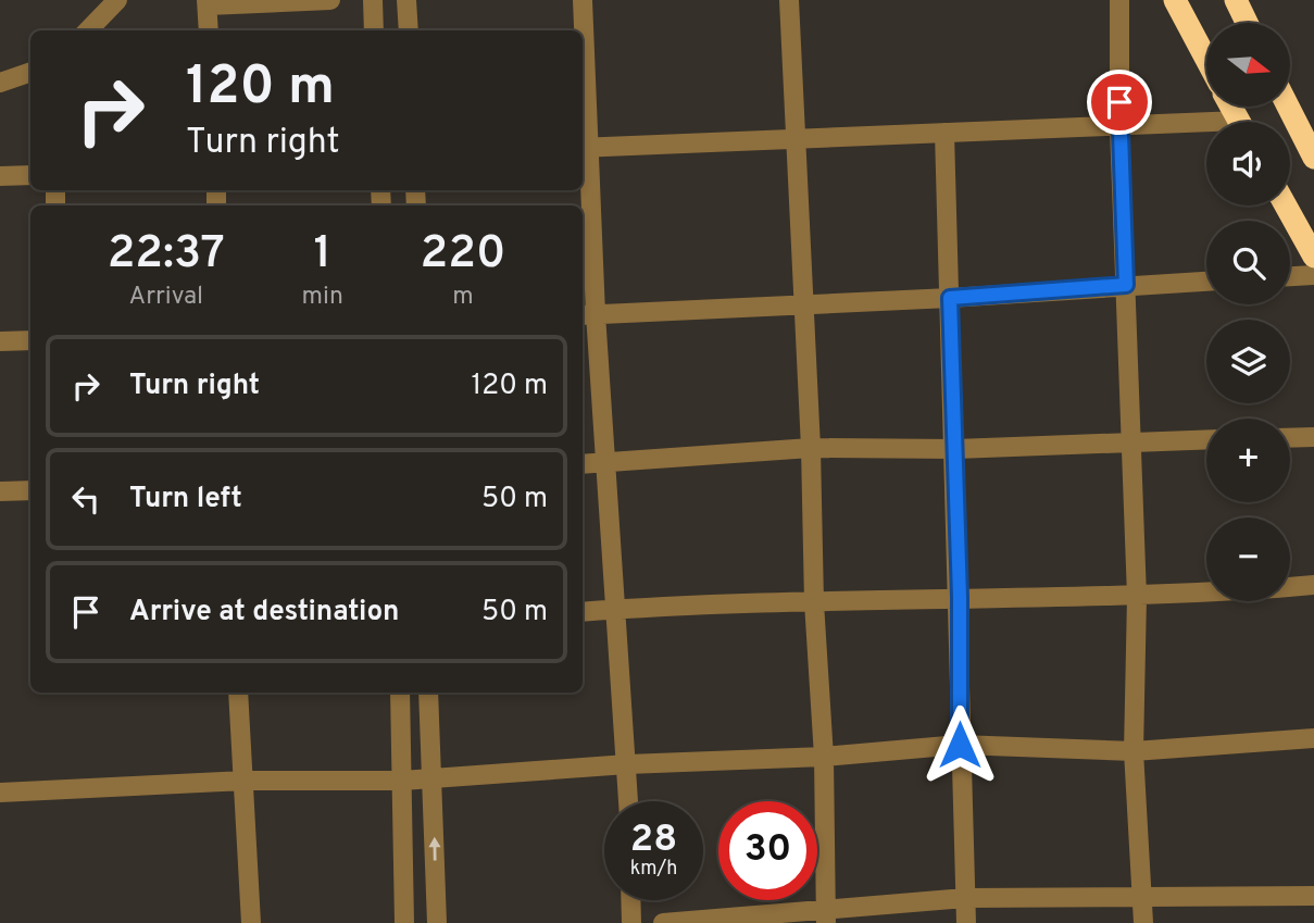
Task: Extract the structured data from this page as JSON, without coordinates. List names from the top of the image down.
{
  "north": "right",
  "page": {
    "map_buttons": ["+", "−"],
    "turn": ["120 m", "Turn right"],
    "eta": [
      "22:37",
      "Arrival",
      "1",
      "min",
      "220",
      "m"
    ],
    "list": [
      {
        "name": "Turn right",
        "value": "120 m"
      },
      {
        "name": "Turn left",
        "value": "50 m"
      },
      {
        "name": "Arrive at destination",
        "value": "50 m"
      }
    ],
    "speed": "28 km/h",
    "limit": "30"
  }
}
